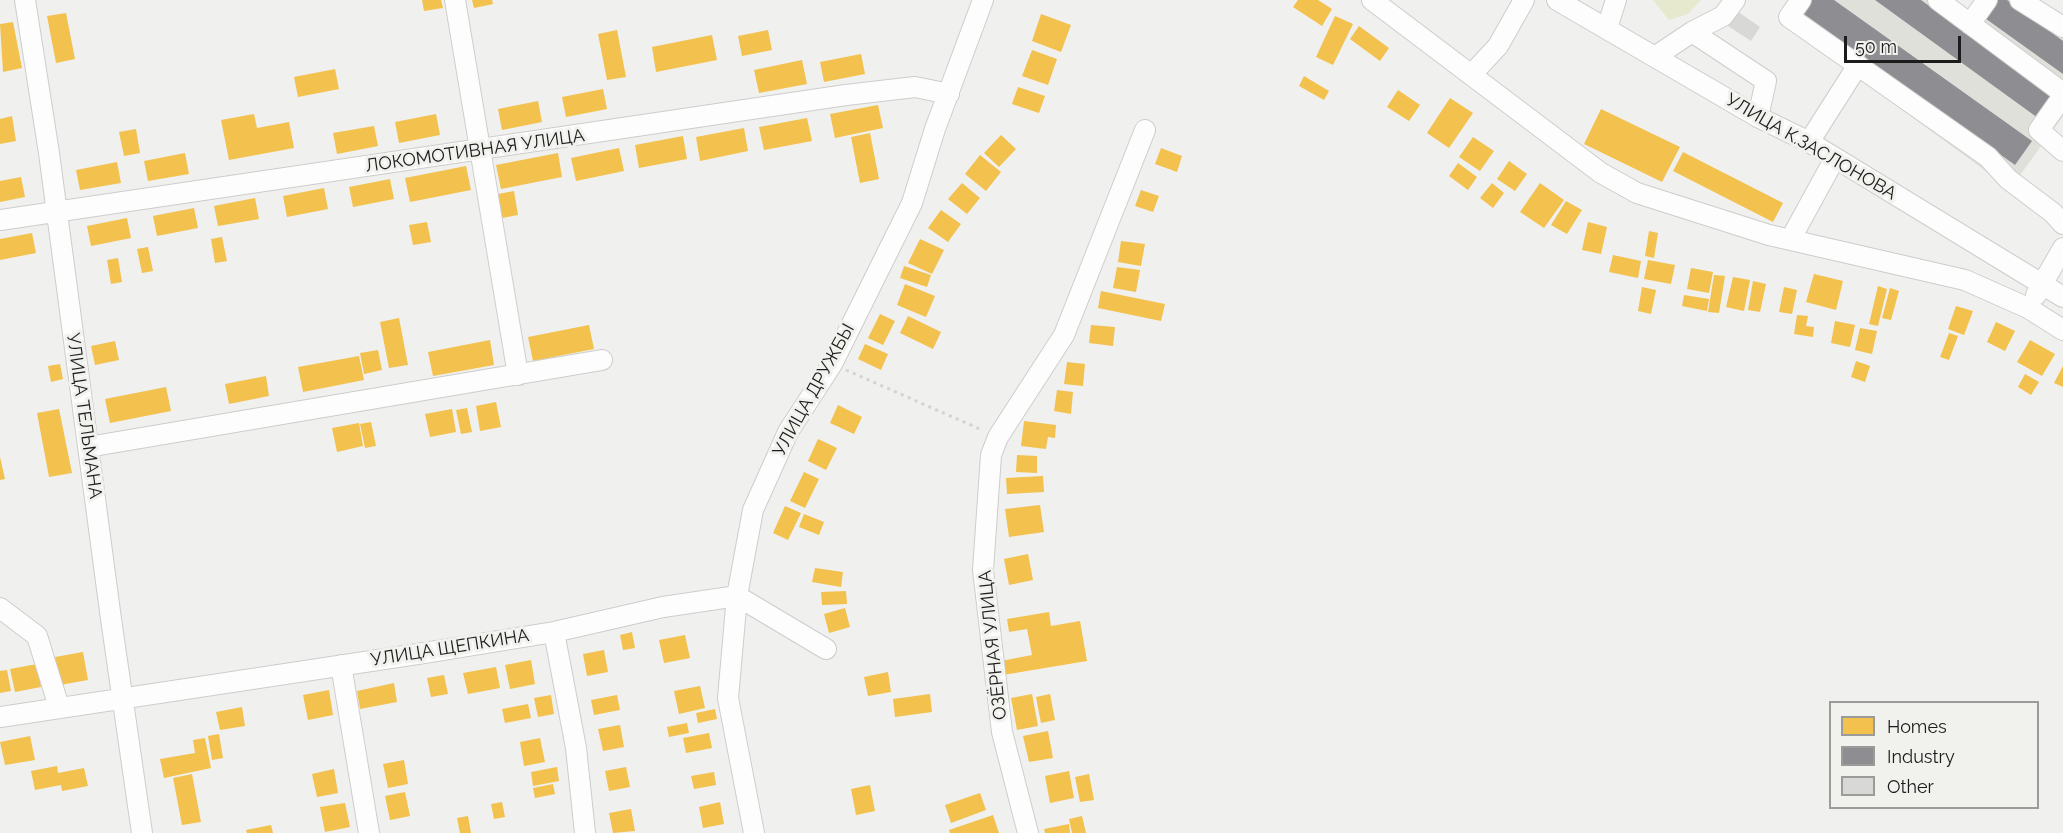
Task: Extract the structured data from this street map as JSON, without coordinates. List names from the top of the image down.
{
  "streets": {
    "street": [
      "УЛИЦА К.ЗАСЛОНОВА",
      "ЛОКОМОТИВНАЯ УЛИЦА",
      "УЛИЦА ДРУЖБЫ",
      "УЛИЦА ТЕЛЬМАНА",
      "ОЗЁРНАЯ УЛИЦА",
      "УЛИЦА ЩЕПКИНА"
    ]
  },
  "crossings": [
    ["ЛОКОМОТИВНАЯ УЛИЦА", "УЛИЦА ДРУЖБЫ"],
    ["ЛОКОМОТИВНАЯ УЛИЦА", "УЛИЦА ТЕЛЬМАНА"],
    ["УЛИЦА ДРУЖБЫ", "УЛИЦА ЩЕПКИНА"],
    ["УЛИЦА ТЕЛЬМАНА", "УЛИЦА ЩЕПКИНА"]
  ],
  "legend": ["Homes", "Industry", "Other"],
  "scale_bar": "50 m"
}
